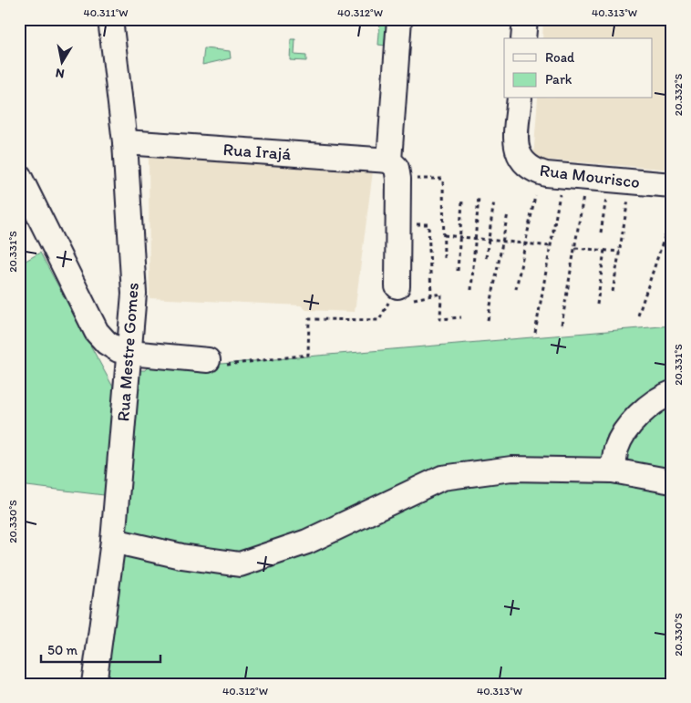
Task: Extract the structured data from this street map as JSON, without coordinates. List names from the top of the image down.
{
  "streets": {
    "street": ["Rua Irajá", "Rua Mourisco", "Rua Mestre Gomes"]
  },
  "crossings": [
    ["Rua Irajá", "Rua Mestre Gomes"]
  ],
  "legend": ["Road", "Park"],
  "scale_bar": "50 m",
  "north": "bottom",
  "coordinates": [
    "40.311°W",
    "40.312°W",
    "40.313°W",
    "20.332°S",
    "20.331°S",
    "20.330°S"
  ]
}
